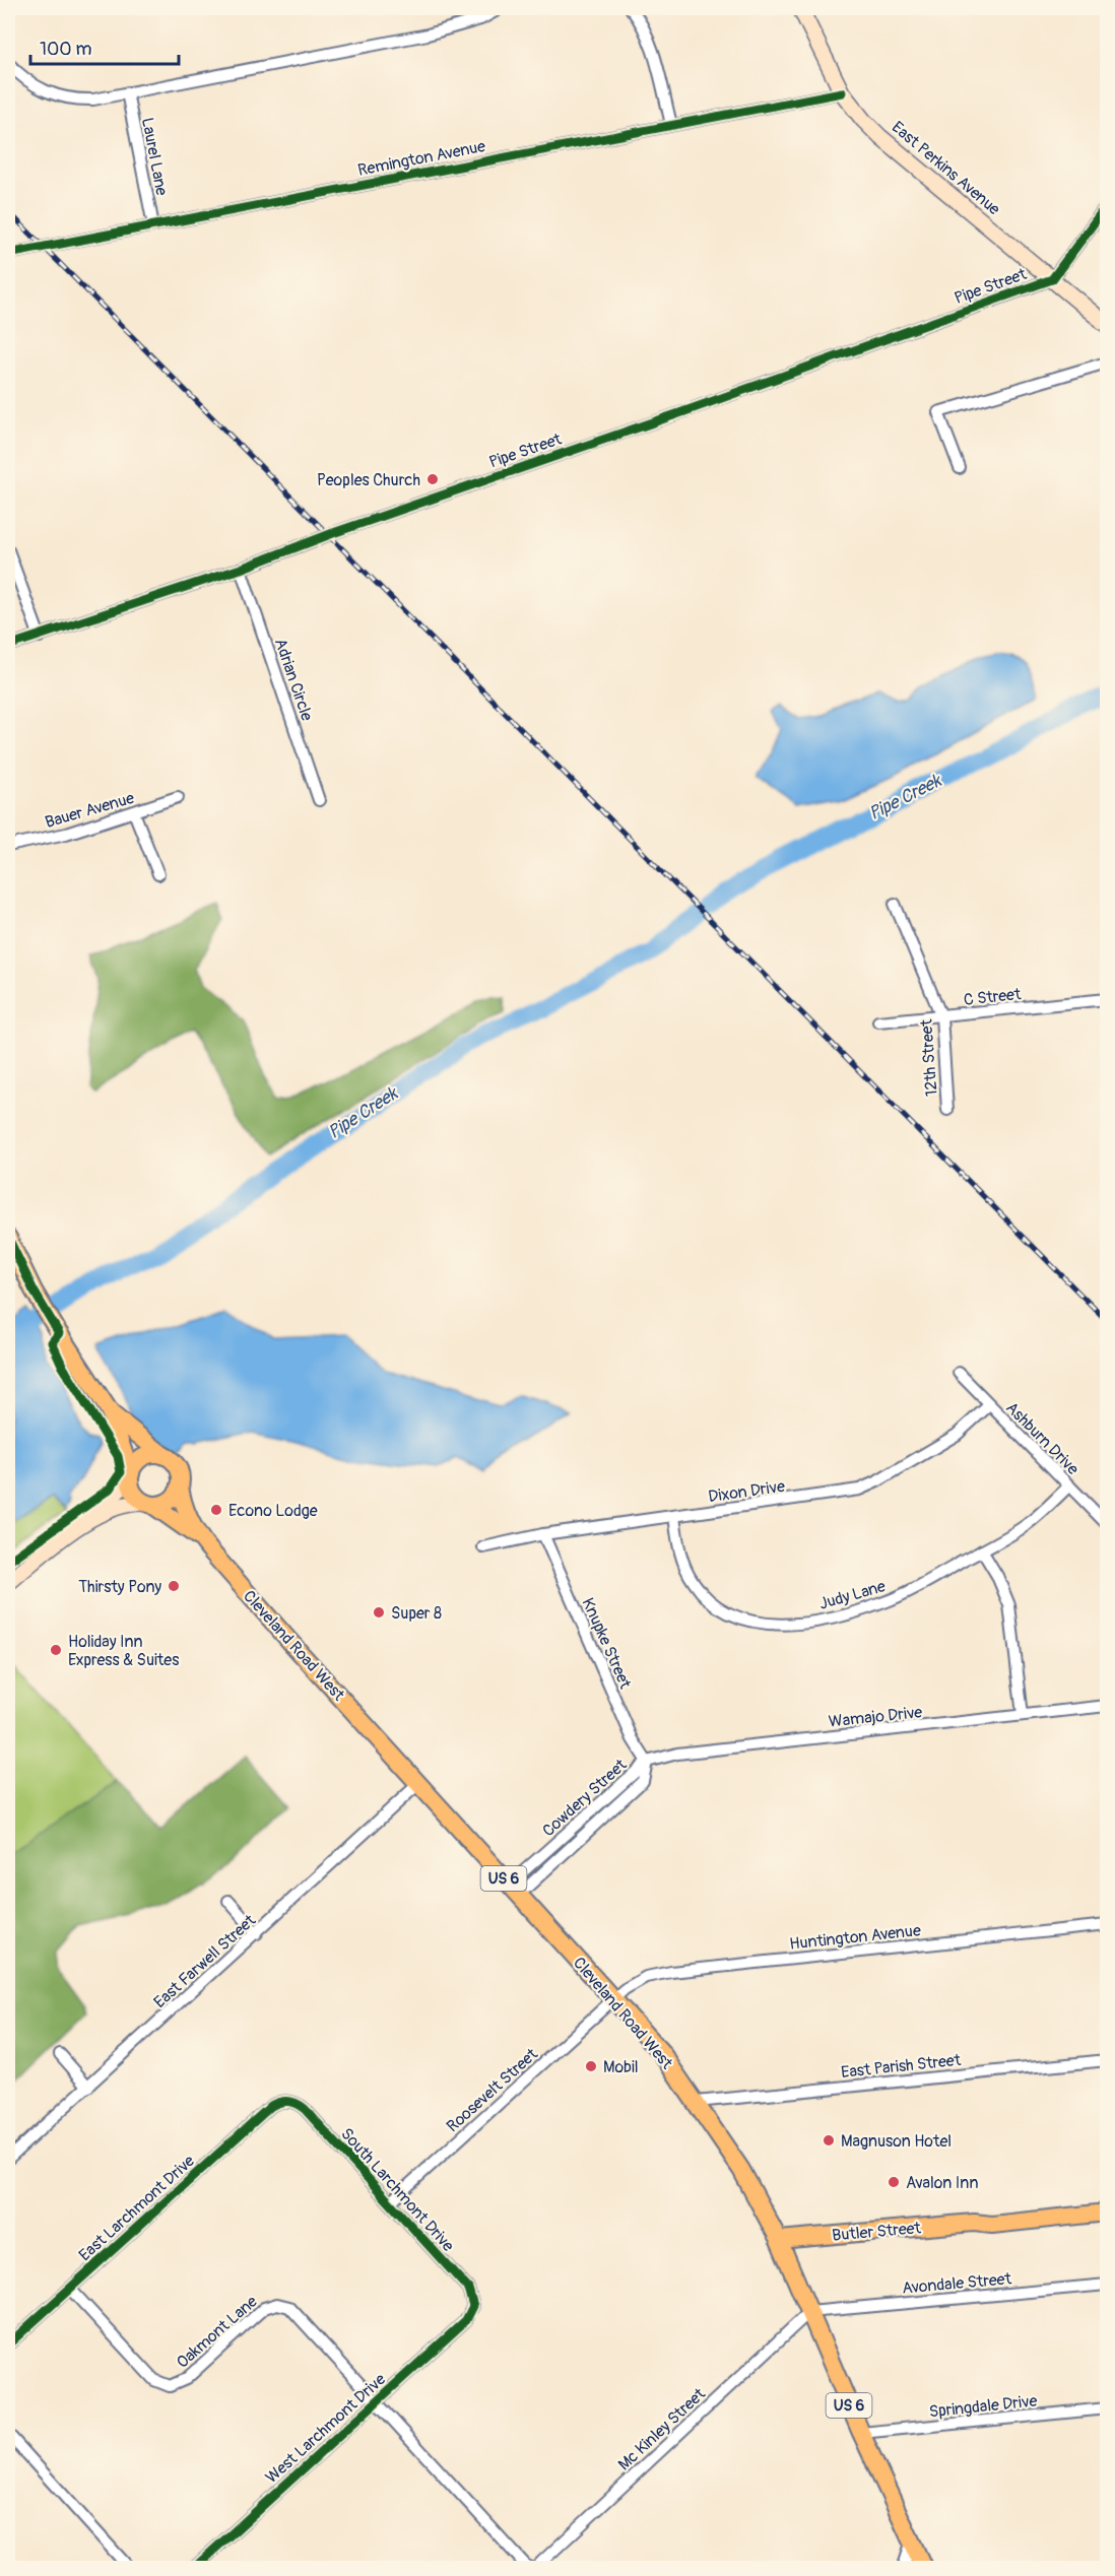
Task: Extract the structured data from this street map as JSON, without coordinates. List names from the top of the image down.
{
  "streets": {
    "main road": [
      "East Perkins Avenue",
      "Cleveland Road West",
      "US 6",
      "Butler Street"
    ],
    "street": [
      "Laurel Lane",
      "Remington Avenue",
      "Pipe Street",
      "Adrian Circle",
      "Bauer Avenue",
      "C Street",
      "12th Street",
      "Ashburn Drive",
      "Dixon Drive",
      "Judy Lane",
      "Knupke Street",
      "Wamajo Drive",
      "Cowdery Street",
      "Huntington Avenue",
      "East Farwell Street",
      "East Parish Street",
      "Roosevelt Street",
      "South Larchmont Drive",
      "East Larchmont Drive",
      "Avondale Street",
      "Oakmont Lane",
      "Springdale Drive",
      "West Larchmont Drive",
      "Mc Kinley Street"
    ]
  },
  "crossings": [
    ["Laurel Lane", "Remington Avenue"],
    ["Remington Avenue", "East Perkins Avenue"],
    ["East Perkins Avenue", "Pipe Street"],
    ["Pipe Street", "Adrian Circle"],
    ["C Street", "12th Street"],
    ["Ashburn Drive", "Dixon Drive"],
    ["Ashburn Drive", "Judy Lane"],
    ["Dixon Drive", "Judy Lane"],
    ["Dixon Drive", "Knupke Street"],
    ["Knupke Street", "Wamajo Drive"],
    ["Knupke Street", "Cowdery Street"],
    ["Cleveland Road West", "Cowdery Street"],
    ["Cleveland Road West", "Huntington Avenue"],
    ["Cleveland Road West", "East Farwell Street"],
    ["Cleveland Road West", "East Parish Street"],
    ["Cleveland Road West", "Roosevelt Street"],
    ["Cleveland Road West", "Butler Street"],
    ["Cleveland Road West", "Avondale Street"],
    ["Cleveland Road West", "Springdale Drive"],
    ["Cleveland Road West", "Mc Kinley Street"],
    ["Wamajo Drive", "Cowdery Street"],
    ["Huntington Avenue", "Roosevelt Street"],
    ["Roosevelt Street", "South Larchmont Drive"],
    ["South Larchmont Drive", "East Larchmont Drive"],
    ["South Larchmont Drive", "West Larchmont Drive"],
    ["East Larchmont Drive", "Oakmont Lane"],
    ["Avondale Street", "Mc Kinley Street"],
    ["Oakmont Lane", "West Larchmont Drive"]
  ],
  "water": ["Pipe Creek"],
  "places": [
    "Peoples Church",
    "Econo Lodge",
    "Thirsty Pony",
    "Super 8",
    "Holiday Inn Express & Suites",
    "Mobil",
    "Magnuson Hotel",
    "Avalon Inn"
  ],
  "scale_bar": "100 m"
}
